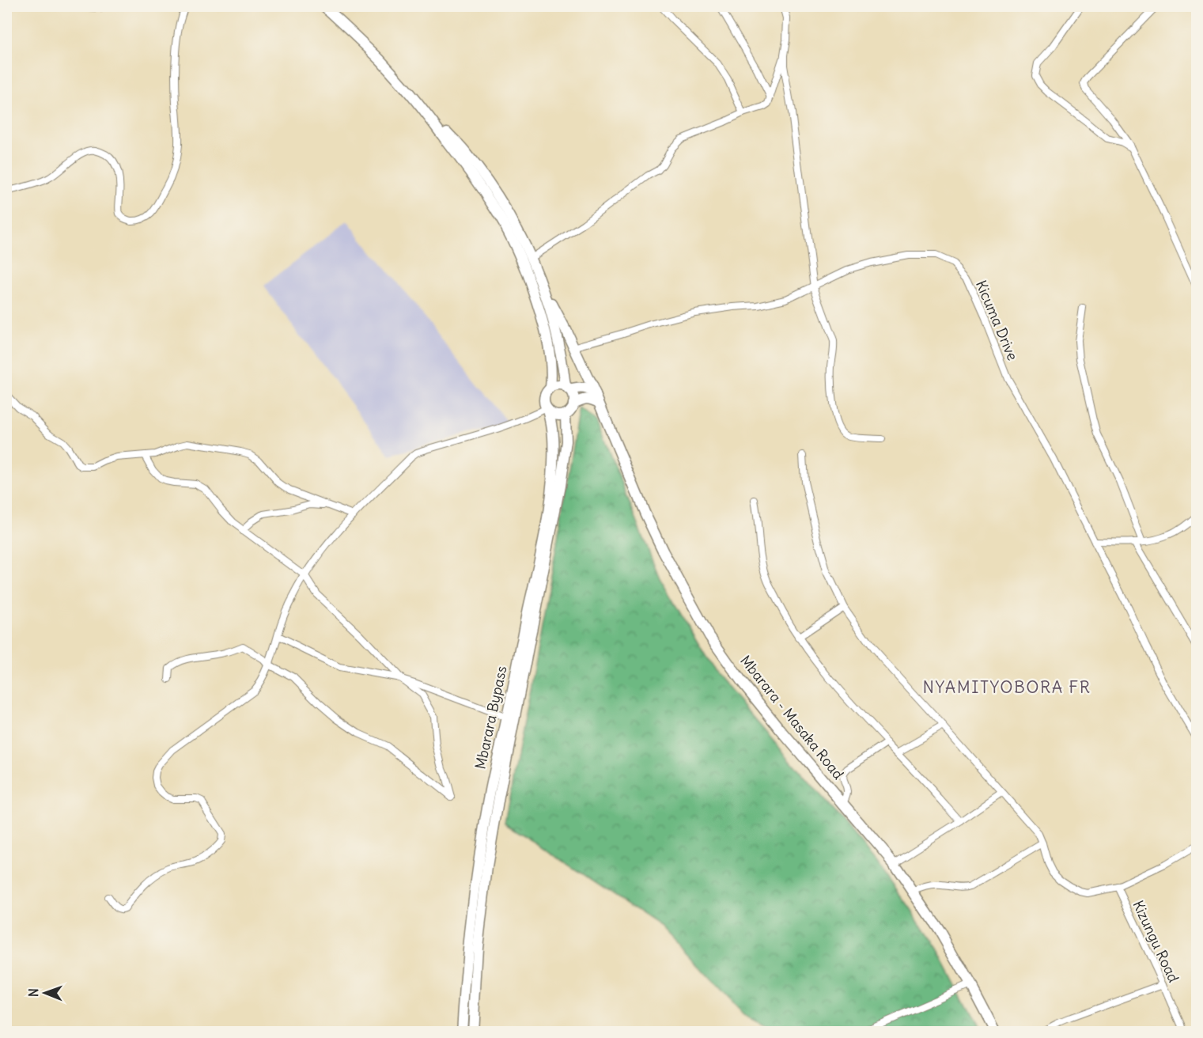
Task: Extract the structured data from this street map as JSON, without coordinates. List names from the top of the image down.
{
  "streets": {
    "main road": ["Mbarara Bypass", "Mbarara - Masaka Road"],
    "street": ["Kicuma Drive", "Kizungu Road"]
  },
  "crossings": [
    ["Kicuma Drive", "Mbarara - Masaka Road"]
  ],
  "districts": ["NYAMITYOBORA FR"],
  "north": "left"
}
